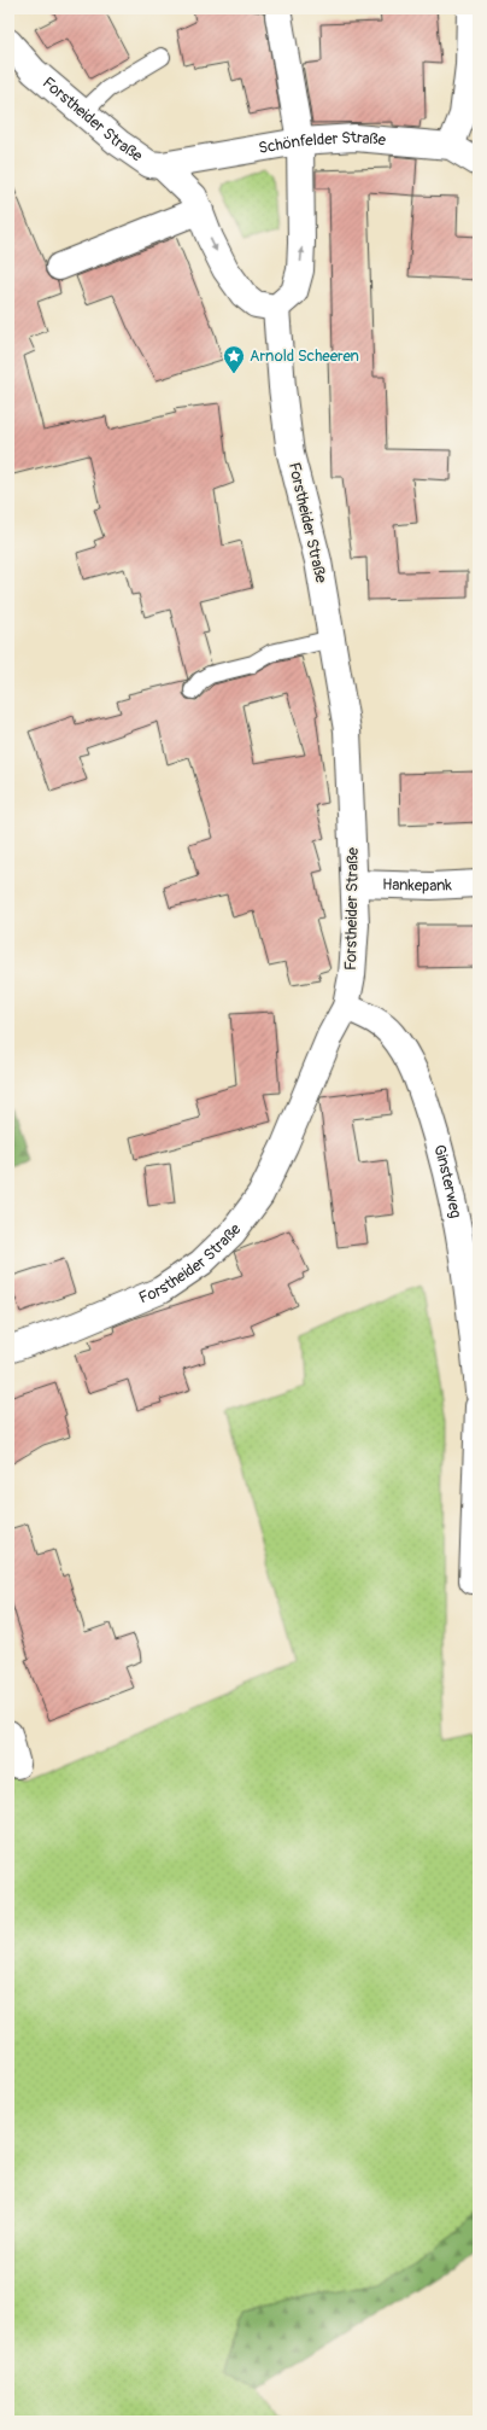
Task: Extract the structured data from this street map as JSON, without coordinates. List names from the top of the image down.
{
  "streets": {
    "street": [
      "Forstheider Straße",
      "Schönfelder Straße",
      "Hankepank",
      "Ginsterweg"
    ]
  },
  "crossings": [
    ["Forstheider Straße", "Schönfelder Straße"],
    ["Forstheider Straße", "Hankepank"],
    ["Forstheider Straße", "Ginsterweg"]
  ],
  "places": {
    "place": ["Arnold Scheeren"]
  }
}
